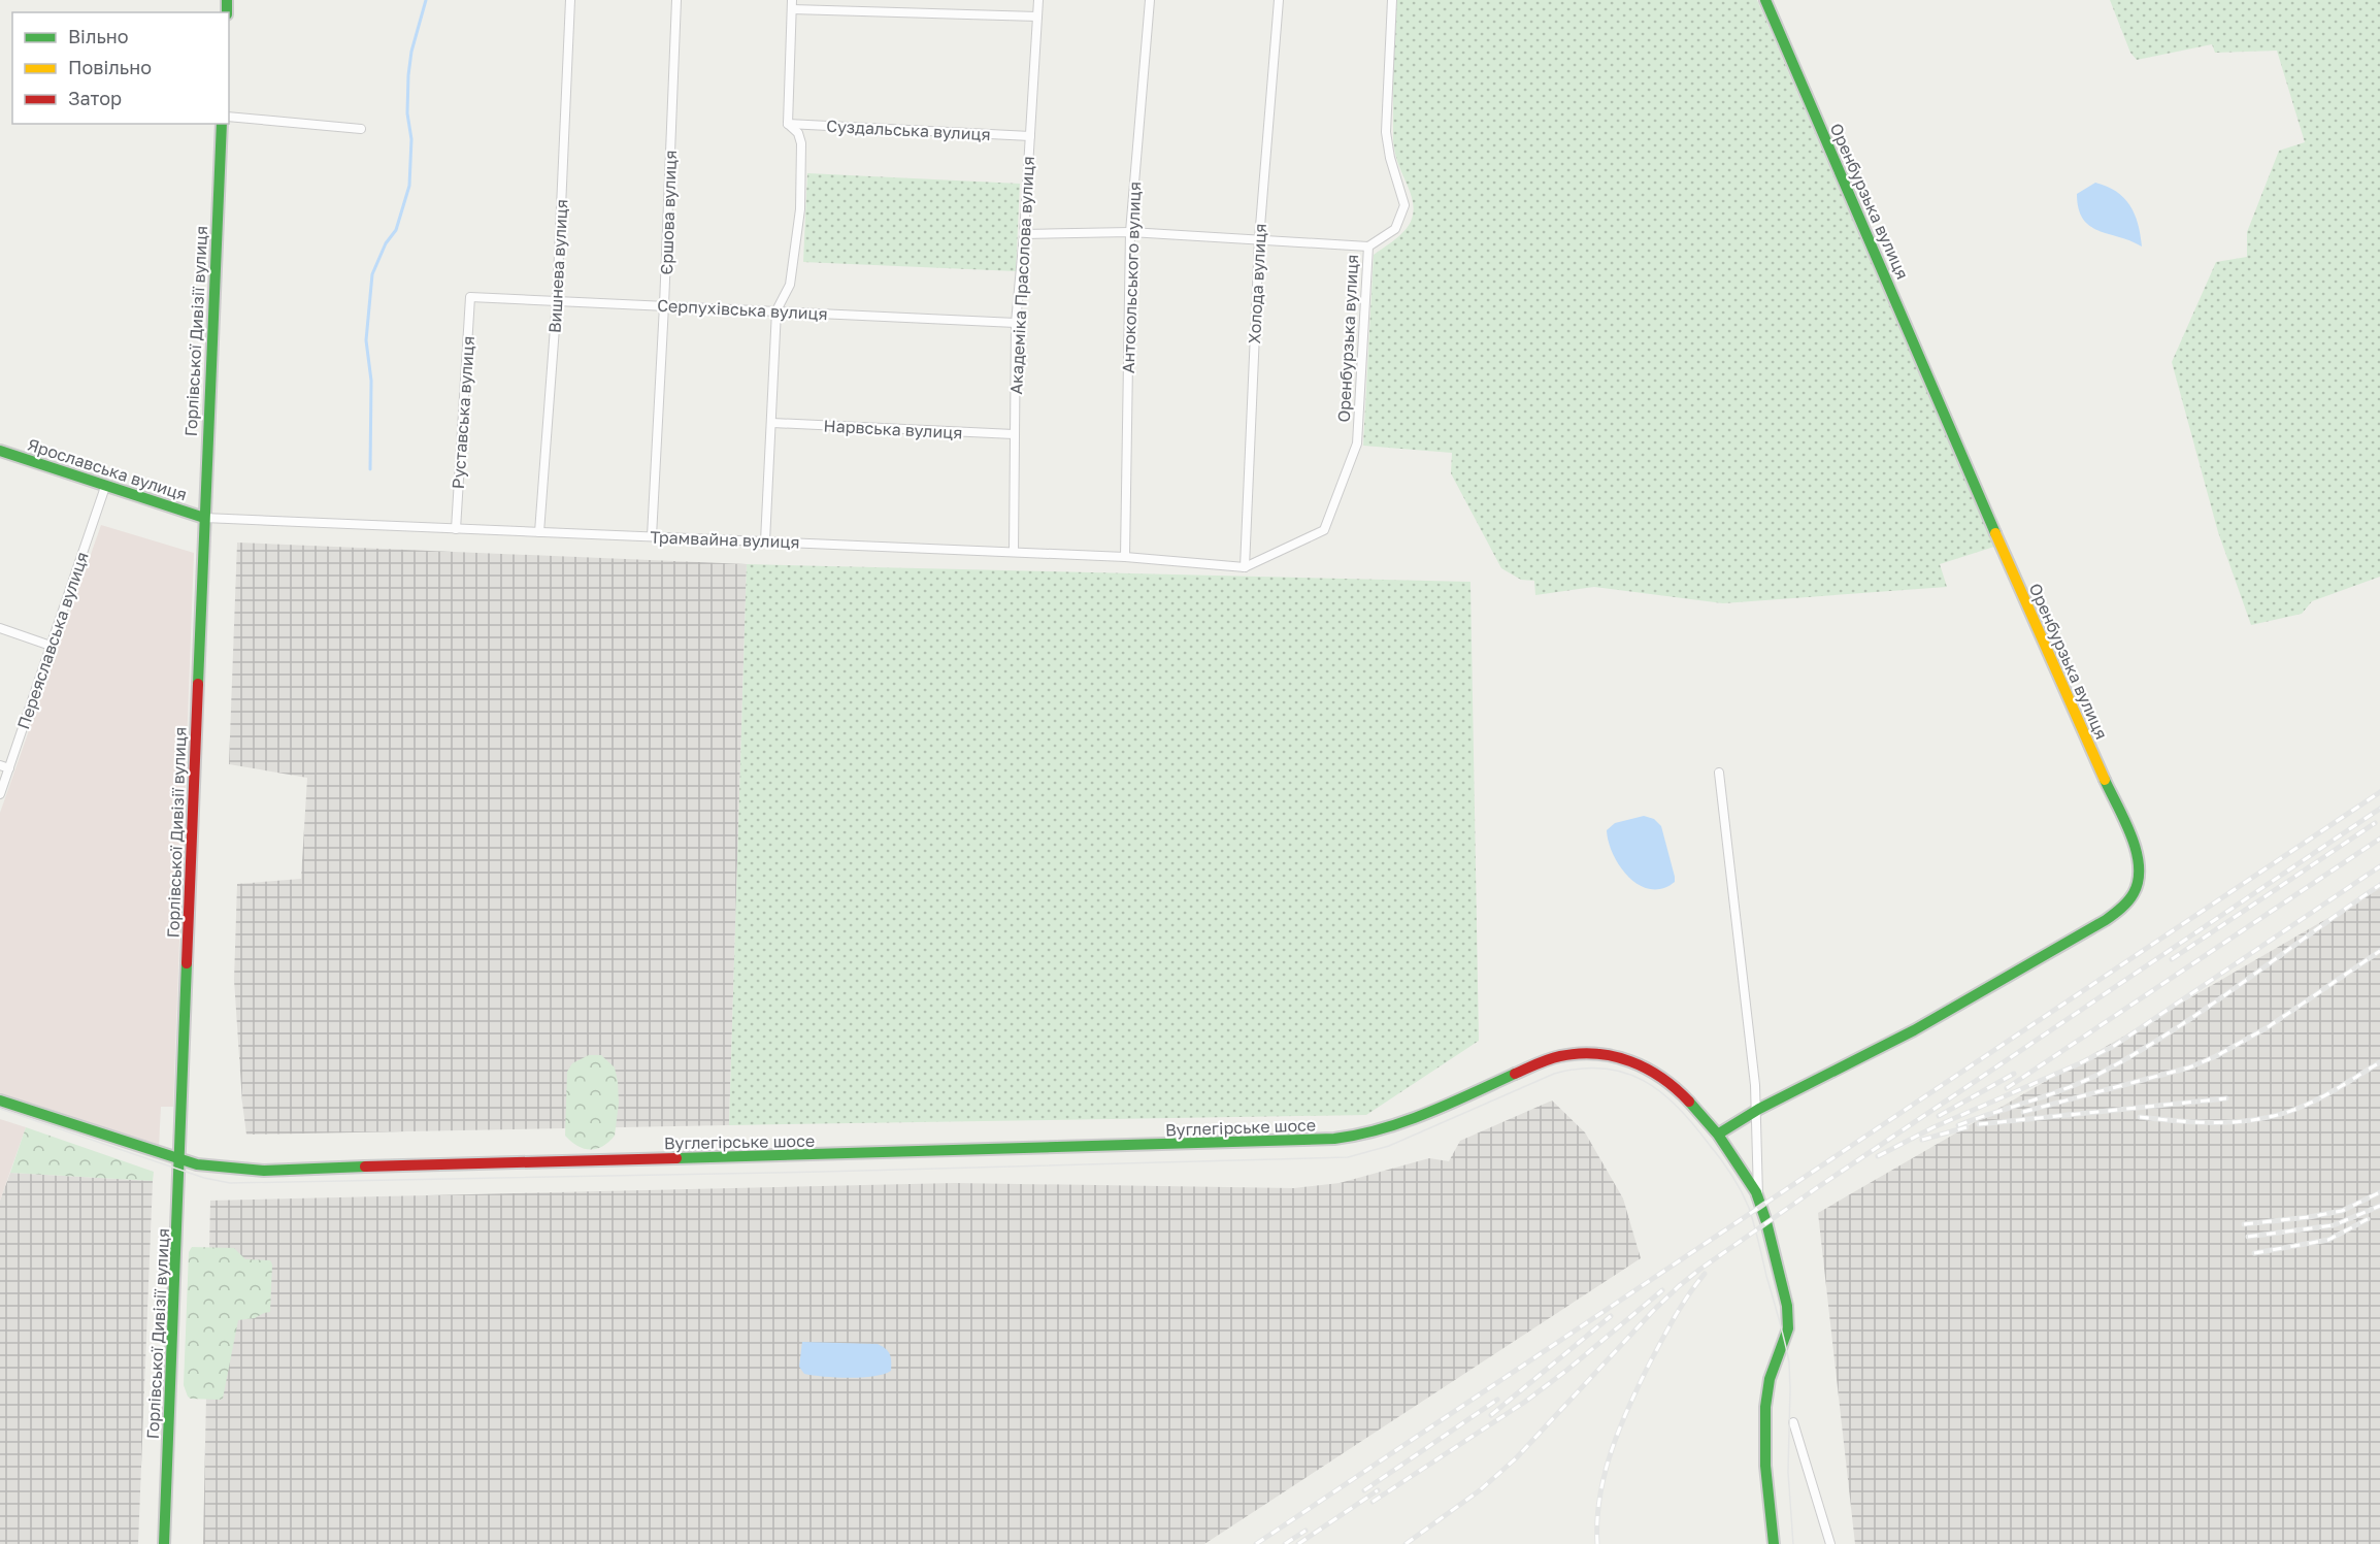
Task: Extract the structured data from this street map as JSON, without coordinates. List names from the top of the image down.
{
  "streets": {
    "street": [
      "Суздальська вулиця",
      "Оренбурзька вулиця",
      "Єршова вулиця",
      "Вишнева вулиця",
      "Академіка Прасолова вулиця",
      "Антокольського вулиця",
      "Холода вулиця",
      "Серпухівська вулиця",
      "Горлівської Дивізії вулиця",
      "Руставська вулиця",
      "Нарвська вулиця",
      "Ярославська вулиця",
      "Трамвайна вулиця",
      "Переяславська вулиця",
      "Вуглегірське шосе"
    ]
  },
  "crossings": [
    ["Суздальська вулиця", "Академіка Прасолова вулиця"],
    ["Оренбурзька вулиця", "Холода вулиця"],
    ["Оренбурзька вулиця", "Трамвайна вулиця"],
    ["Оренбурзька вулиця", "Вуглегірське шосе"],
    ["Єршова вулиця", "Серпухівська вулиця"],
    ["Єршова вулиця", "Трамвайна вулиця"],
    ["Вишнева вулиця", "Серпухівська вулиця"],
    ["Вишнева вулиця", "Трамвайна вулиця"],
    ["Академіка Прасолова вулиця", "Серпухівська вулиця"],
    ["Академіка Прасолова вулиця", "Нарвська вулиця"],
    ["Академіка Прасолова вулиця", "Трамвайна вулиця"],
    ["Антокольського вулиця", "Трамвайна вулиця"],
    ["Холода вулиця", "Трамвайна вулиця"],
    ["Серпухівська вулиця", "Руставська вулиця"],
    ["Горлівської Дивізії вулиця", "Ярославська вулиця"],
    ["Горлівської Дивізії вулиця", "Трамвайна вулиця"],
    ["Горлівської Дивізії вулиця", "Вуглегірське шосе"],
    ["Руставська вулиця", "Трамвайна вулиця"],
    ["Ярославська вулиця", "Трамвайна вулиця"],
    ["Ярославська вулиця", "Переяславська вулиця"]
  ],
  "legend": ["Вільно", "Повільно", "Затор"]
}
